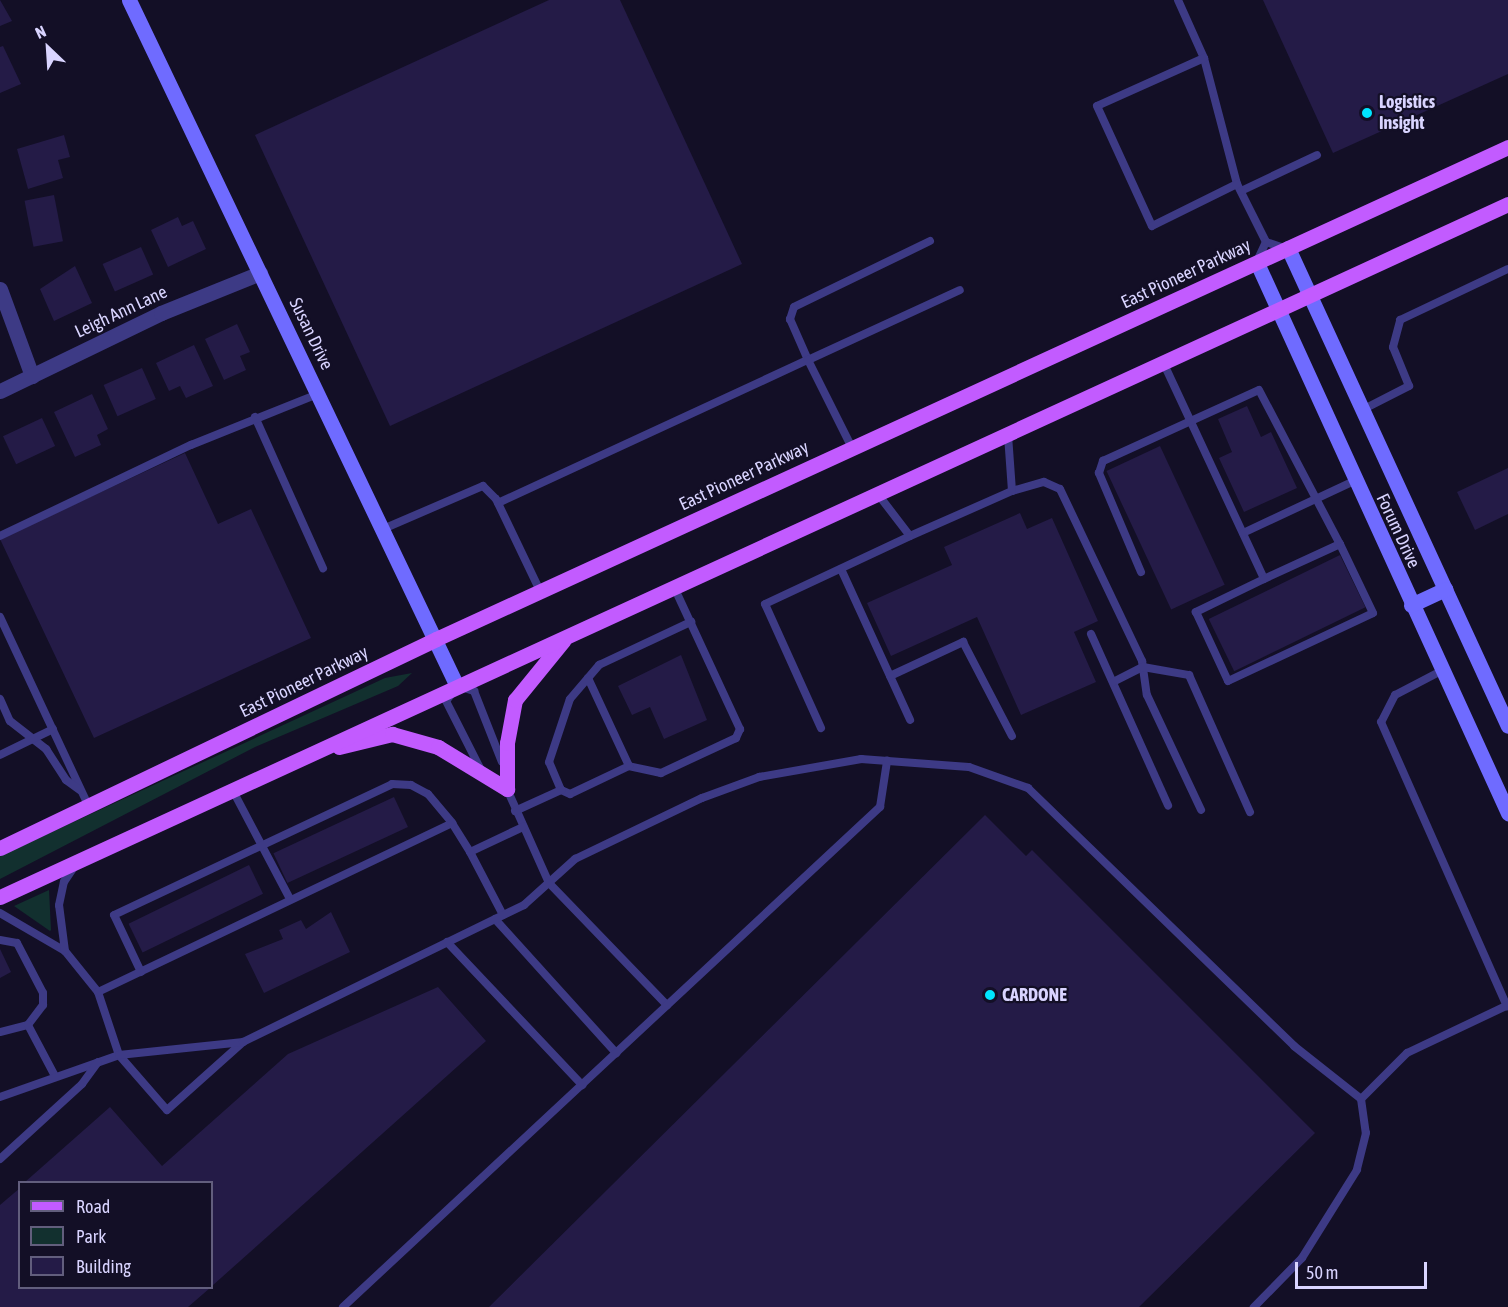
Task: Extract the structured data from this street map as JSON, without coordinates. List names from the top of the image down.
{
  "streets": {
    "main road": ["East Pioneer Parkway"],
    "street": ["Leigh Ann Lane", "Susan Drive", "Forum Drive"]
  },
  "crossings": [
    ["East Pioneer Parkway", "Susan Drive"],
    ["East Pioneer Parkway", "Forum Drive"],
    ["Leigh Ann Lane", "Susan Drive"]
  ],
  "places": ["Logistics Insight", "CARDONE"],
  "legend": ["Road", "Park", "Building"],
  "scale_bar": "50 m",
  "north": "top left"
}
